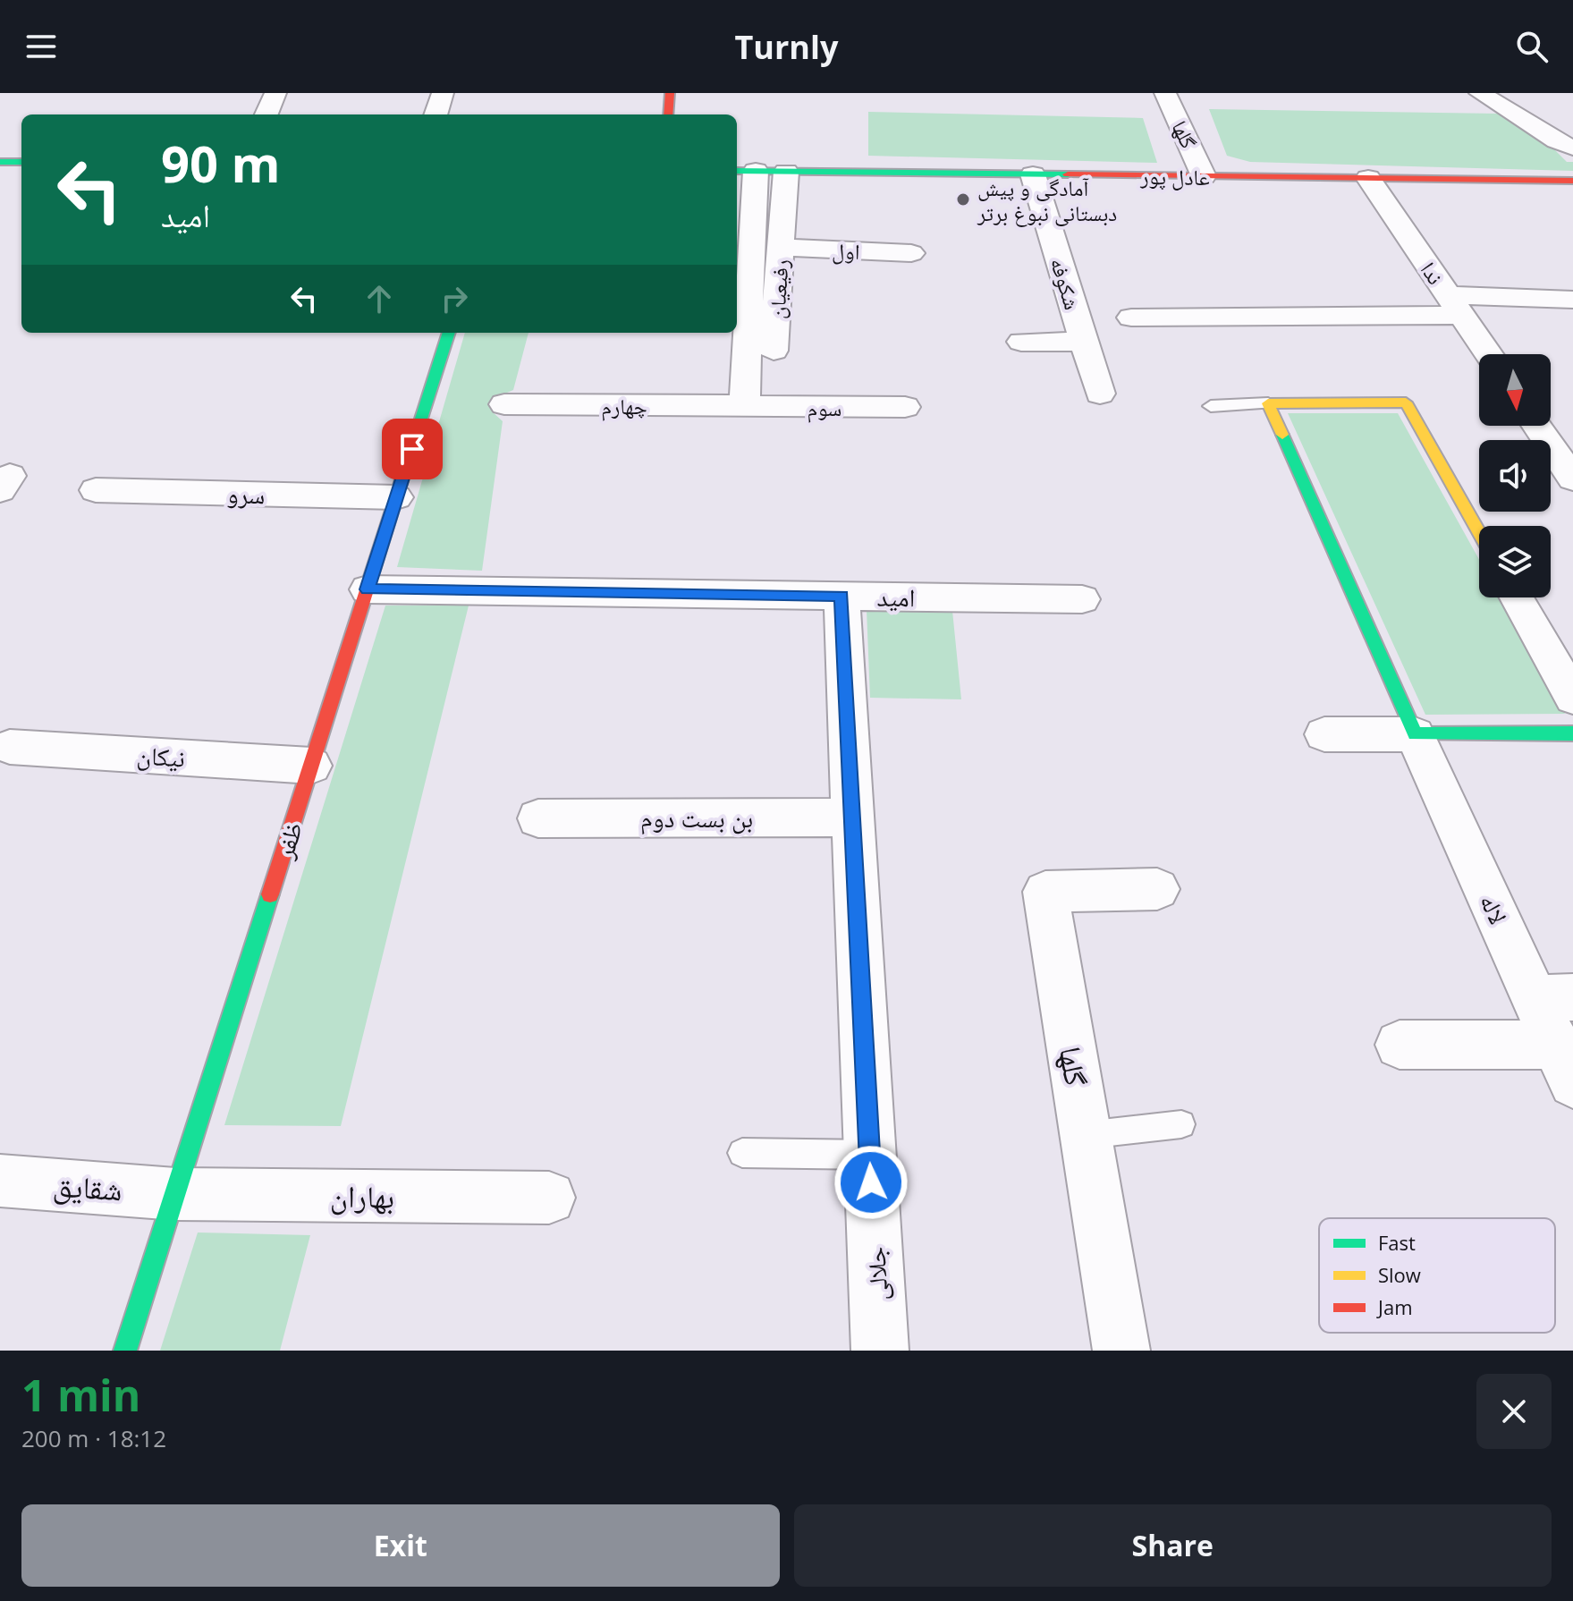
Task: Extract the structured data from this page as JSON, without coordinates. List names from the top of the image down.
{
  "streets": {
    "street": [
      "گلها",
      "عادل پور",
      "اول",
      "ندا",
      "شکوفه",
      "رفیعیان",
      "چهارم",
      "سوم",
      "سرو",
      "امید",
      "نیکان",
      "بن بست دوم",
      "ظفر",
      "لاله",
      "شقایق",
      "بهاران",
      "جلالی"
    ]
  },
  "crossings": [
    ["گلها", "عادل پور"],
    ["عادل پور", "ندا"],
    ["عادل پور", "شکوفه"],
    ["عادل پور", "رفیعیان"],
    ["اول", "رفیعیان"],
    ["رفیعیان", "چهارم"],
    ["رفیعیان", "سوم"],
    ["چهارم", "سوم"],
    ["سرو", "ظفر"],
    ["امید", "ظفر"],
    ["امید", "جلالی"],
    ["نیکان", "ظفر"],
    ["بن بست دوم", "جلالی"],
    ["ظفر", "شقایق"],
    ["ظفر", "بهاران"],
    ["شقایق", "بهاران"]
  ],
  "places": ["آمادگی و پیش دبستانی نبوغ برتر"],
  "legend": ["Fast", "Slow", "Jam"],
  "north": "bottom",
  "page": {
    "header": "Turnly",
    "turn": ["90 m", "امید"],
    "heading": ["1 min", "200 m · 18:12"],
    "buttons": ["Exit", "Share"]
  }
}
